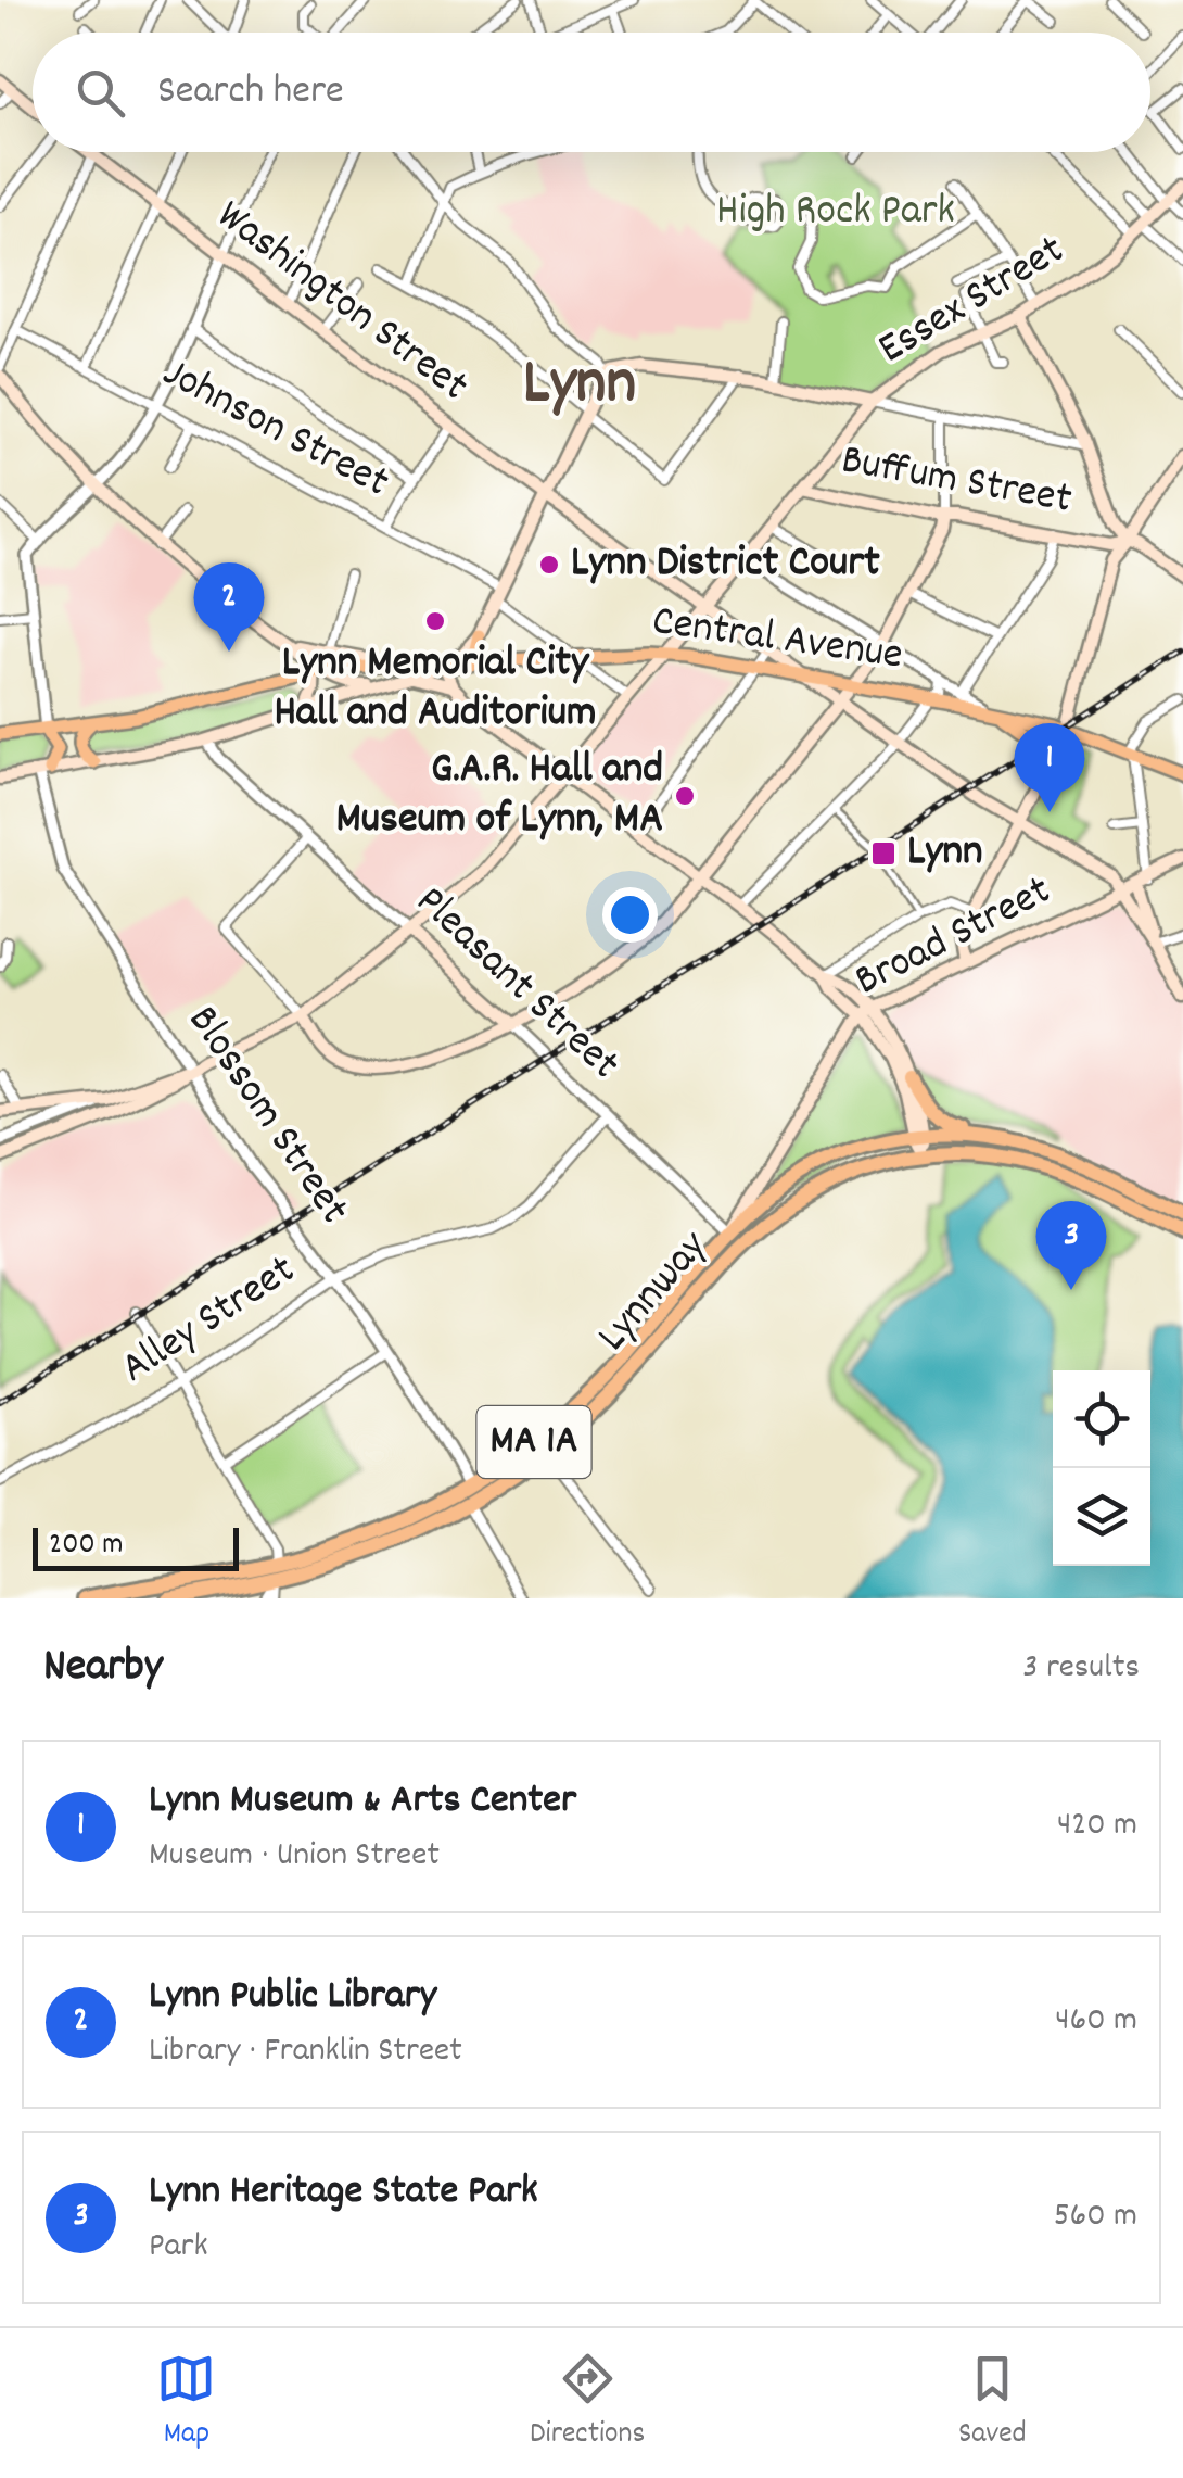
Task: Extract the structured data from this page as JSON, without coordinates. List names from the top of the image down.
{
  "streets": {
    "highway": ["Lynnway", "MA 1A"],
    "main road": [
      "Essex Street",
      "Washington Street",
      "Buffum Street",
      "Central Avenue",
      "Broad Street",
      "Pleasant Street"
    ],
    "street": ["Johnson Street", "Blossom Street", "Alley Street"]
  },
  "crossings": [
    ["Washington Street", "Central Avenue"],
    ["Washington Street", "Broad Street"],
    ["Johnson Street", "Central Avenue"],
    ["Broad Street", "Pleasant Street"],
    ["Broad Street", "Lynnway"],
    ["Pleasant Street", "Lynnway"],
    ["Pleasant Street", "Alley Street"],
    ["Blossom Street", "Lynnway"],
    ["Blossom Street", "Alley Street"]
  ],
  "districts": ["Lynn"],
  "parks": ["High Rock Park"],
  "places": {
    "other": ["Lynn District Court", "Lynn Memorial City Hall and Auditorium", "G.A.R. Hall and Museum of Lynn, MA"],
    "transit": ["Lynn"]
  },
  "scale_bar": "200 m",
  "page": {
    "search": "Search here",
    "pins": ["2", "1", "3"],
    "scale": "200 m",
    "heading": ["Nearby", "3 results"],
    "list": [
      {
        "mark": "1",
        "name": "Lynn Museum & Arts Center",
        "note": "Museum · Union Street",
        "value": "420 m"
      },
      {
        "mark": "2",
        "name": "Lynn Public Library",
        "note": "Library · Franklin Street",
        "value": "460 m"
      },
      {
        "mark": "3",
        "name": "Lynn Heritage State Park",
        "note": "Park",
        "value": "560 m"
      }
    ],
    "nav": ["Map", "Directions", "Saved"]
  }
}
